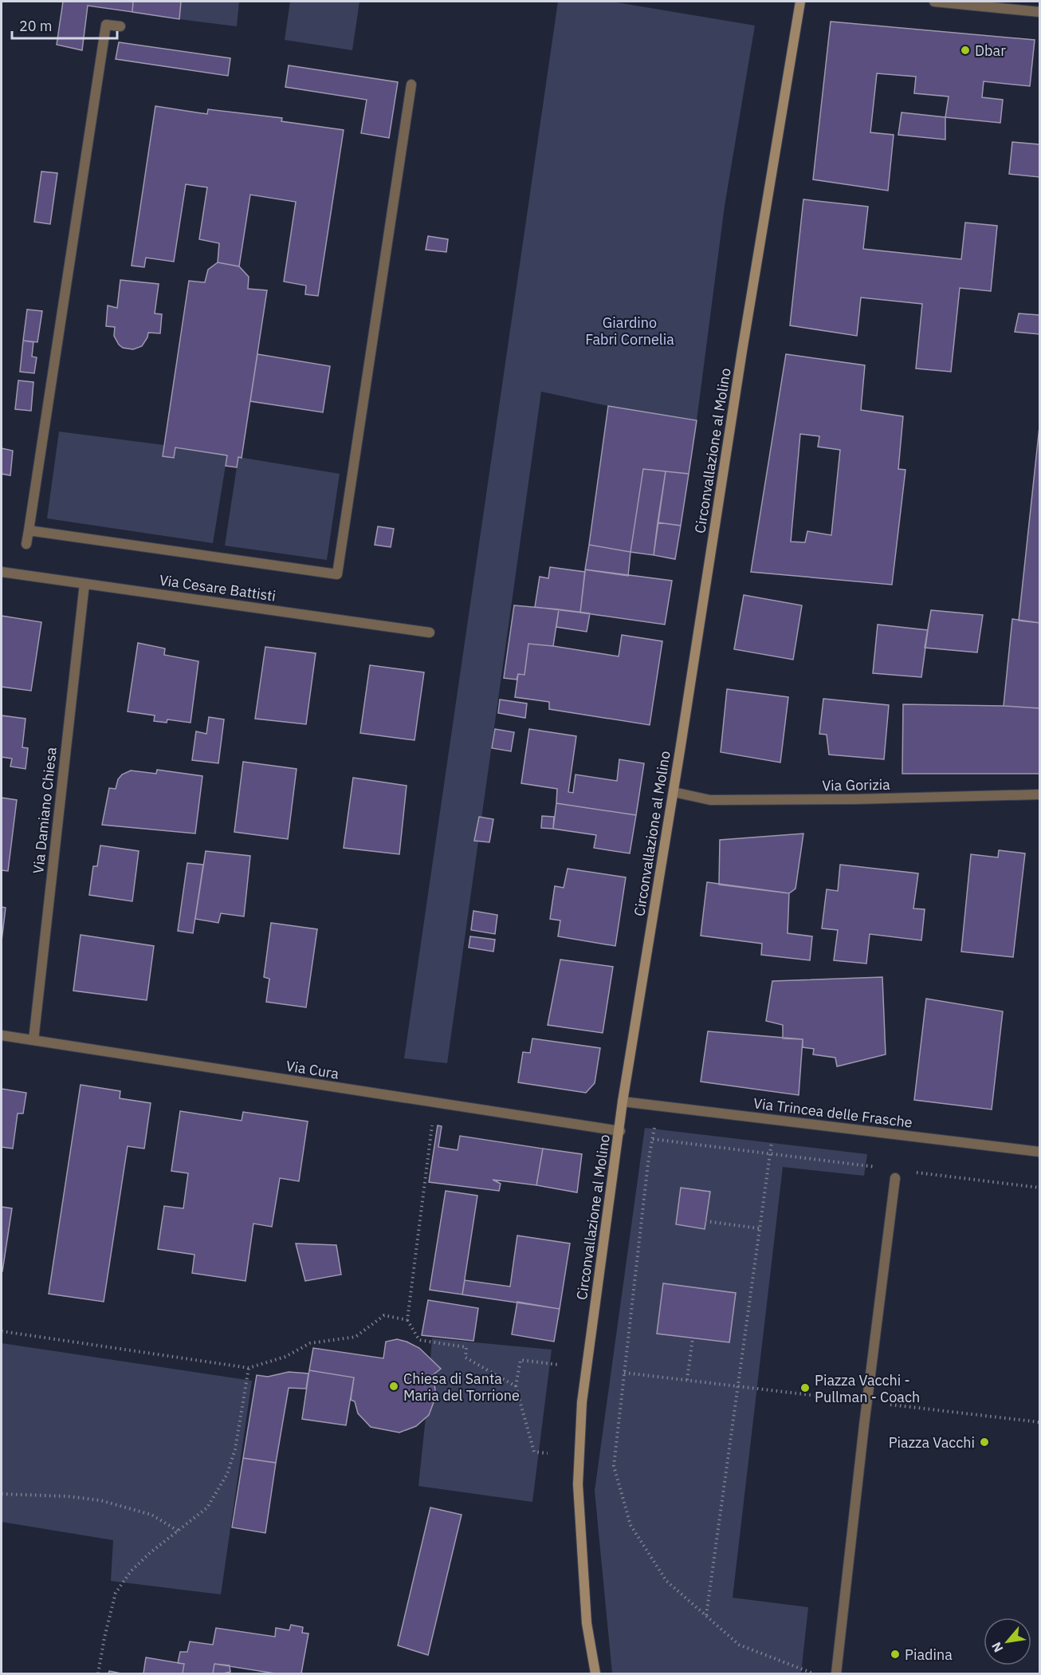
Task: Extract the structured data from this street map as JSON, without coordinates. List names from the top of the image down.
{
  "streets": {
    "street": [
      "Circonvallazione al Molino",
      "Via Cesare Battisti",
      "Via Gorizia",
      "Via Damiano Chiesa",
      "Via Cura",
      "Via Trincea delle Frasche"
    ]
  },
  "crossings": [
    ["Circonvallazione al Molino", "Via Gorizia"],
    ["Circonvallazione al Molino", "Via Cura"],
    ["Circonvallazione al Molino", "Via Trincea delle Frasche"],
    ["Via Cesare Battisti", "Via Damiano Chiesa"],
    ["Via Damiano Chiesa", "Via Cura"]
  ],
  "parks": ["Giardino Fabri Cornelia"],
  "places": [
    "Dbar",
    "Chiesa di Santa Maria del Torrione",
    "Piazza Vacchi - Pullman - Coach",
    "Piazza Vacchi",
    "Piadina"
  ],
  "scale_bar": "20 m",
  "north": "bottom left"
}
